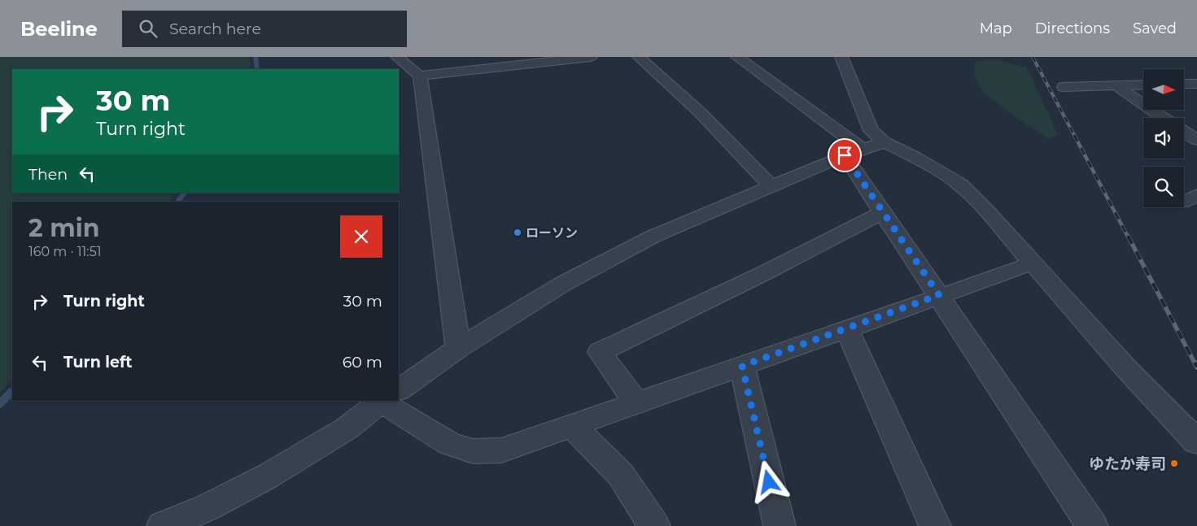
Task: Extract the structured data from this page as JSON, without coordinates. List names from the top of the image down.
{
  "places": ["ローソン", "ゆたか寿司"],
  "north": "right",
  "page": {
    "header": "Beeline",
    "search": "Search here",
    "nav": ["Map", "Directions", "Saved"],
    "turn": ["30 m", "Turn right"],
    "then": "Then",
    "heading": ["2 min", "160 m · 11:51"],
    "list": [
      {
        "name": "Turn right",
        "value": "30 m"
      },
      {
        "name": "Turn left",
        "value": "60 m"
      }
    ]
  }
}
